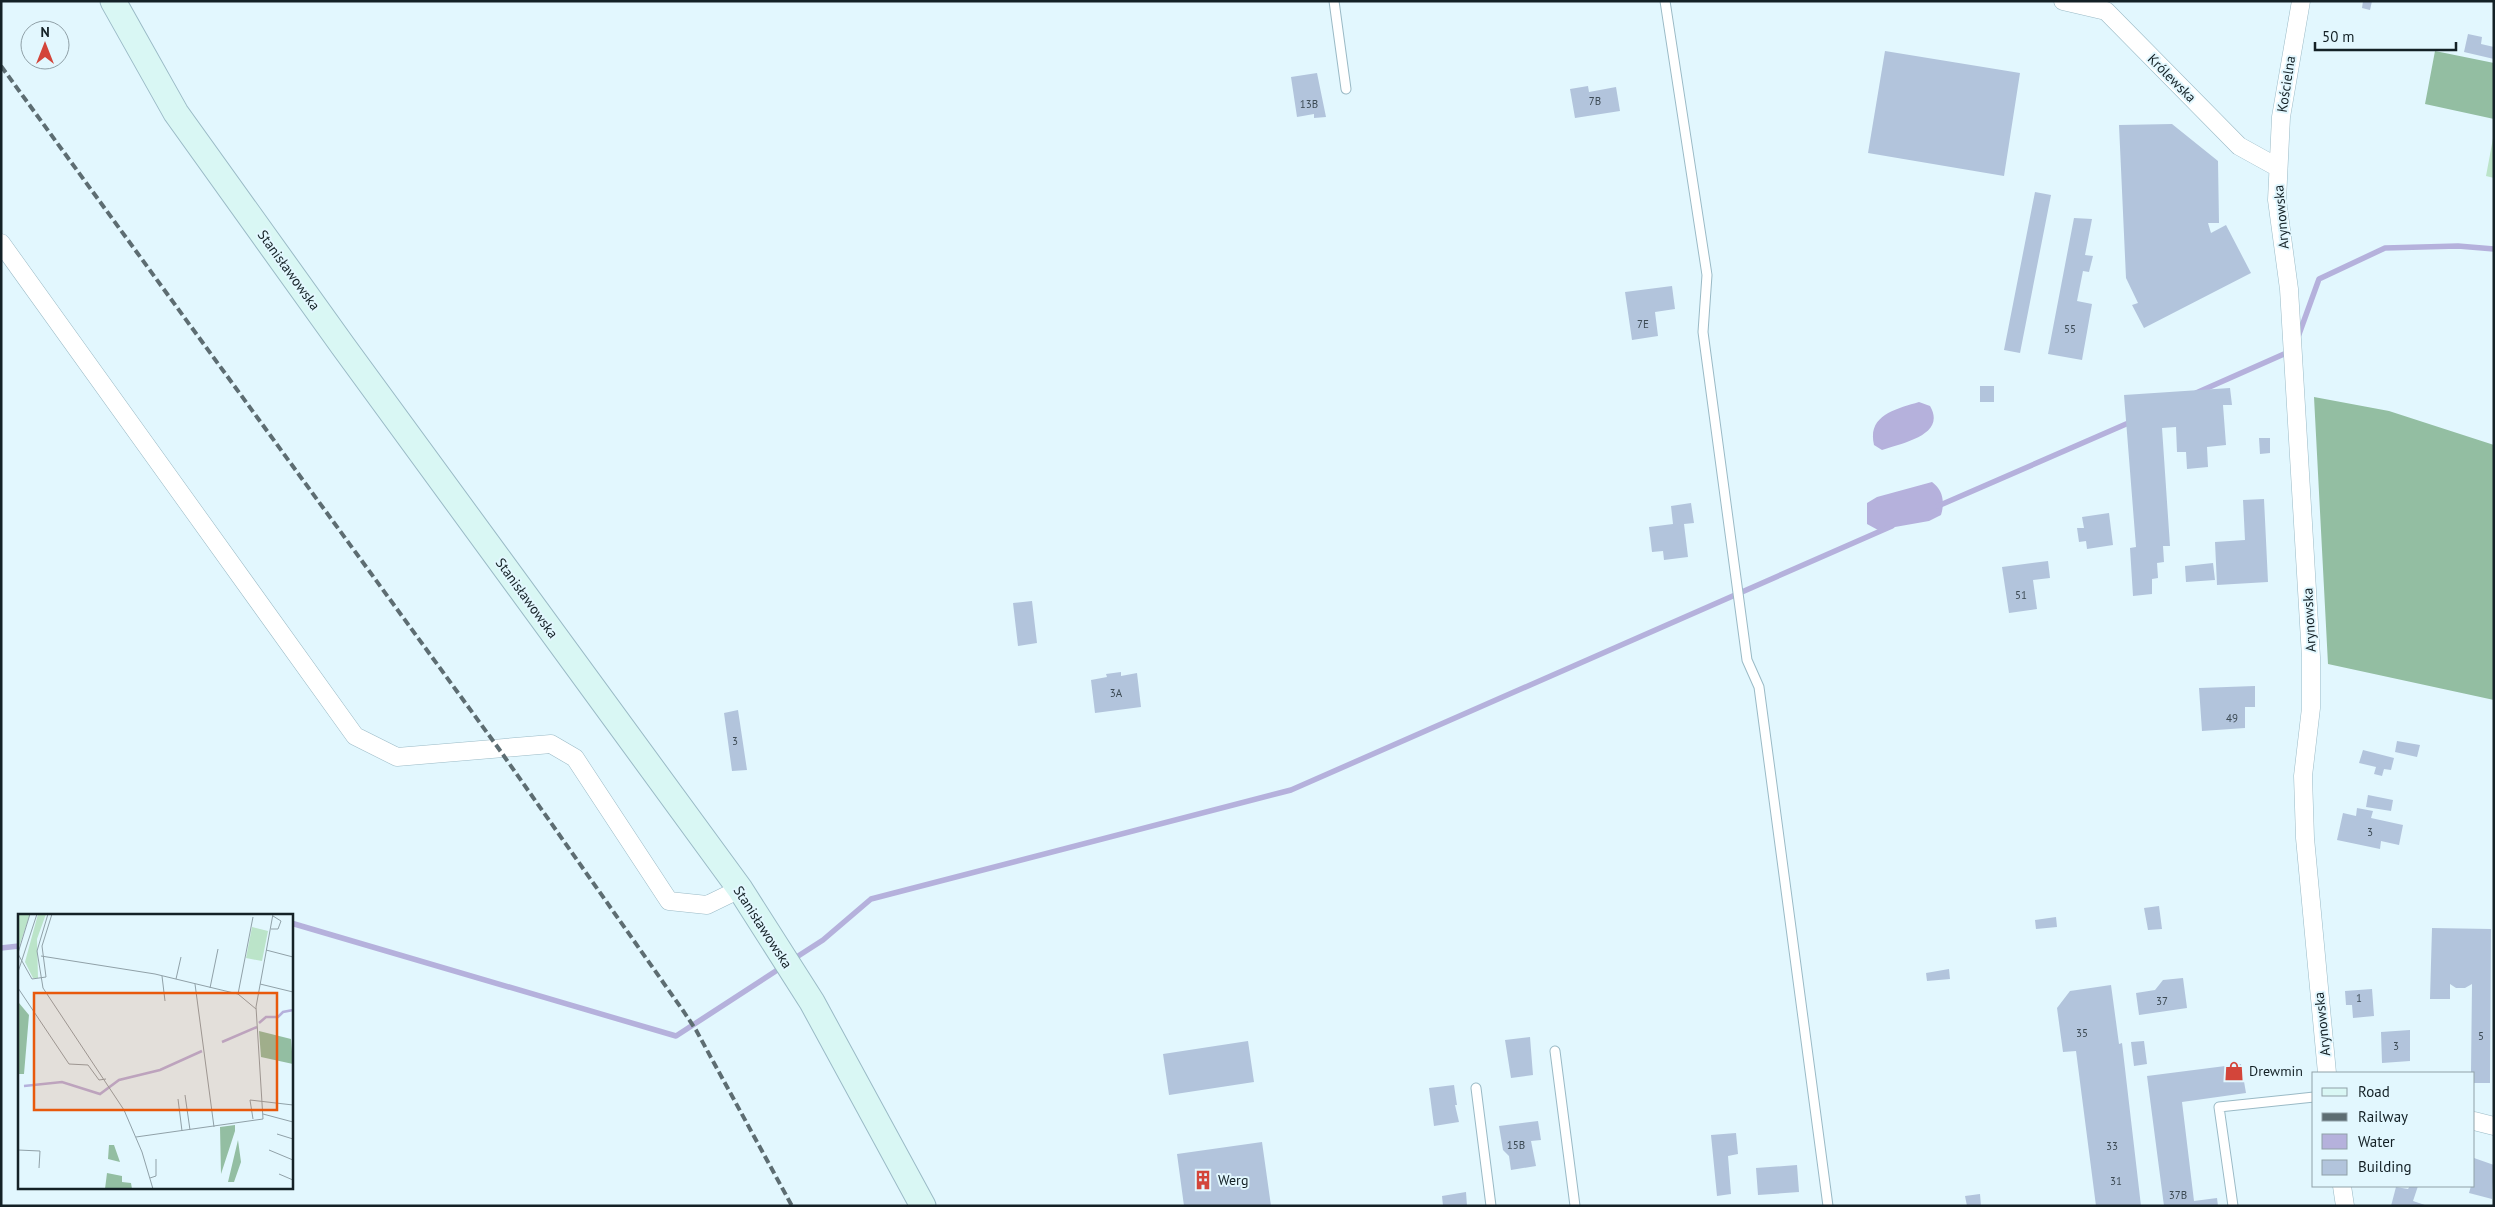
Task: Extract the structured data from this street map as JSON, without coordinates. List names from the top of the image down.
{
  "streets": {
    "street": [
      "Królewska",
      "Kościelna",
      "Arynowska",
      "Stanisławowska"
    ]
  },
  "crossings": [
    ["Królewska", "Kościelna"],
    ["Królewska", "Arynowska"],
    ["Kościelna", "Arynowska"]
  ],
  "places": {
    "shop": ["Drewmin"],
    "building": ["Werg"]
  },
  "house_numbers": [
    "7B",
    "13B",
    "7E",
    "55",
    "51",
    "3A",
    "49",
    "3",
    "3",
    "1",
    "37",
    "35",
    "5",
    "3",
    "15B",
    "33",
    "31",
    "37B"
  ],
  "legend": [
    "Road",
    "Railway",
    "Water",
    "Building"
  ],
  "scale_bar": "50 m",
  "north": "top"
}
